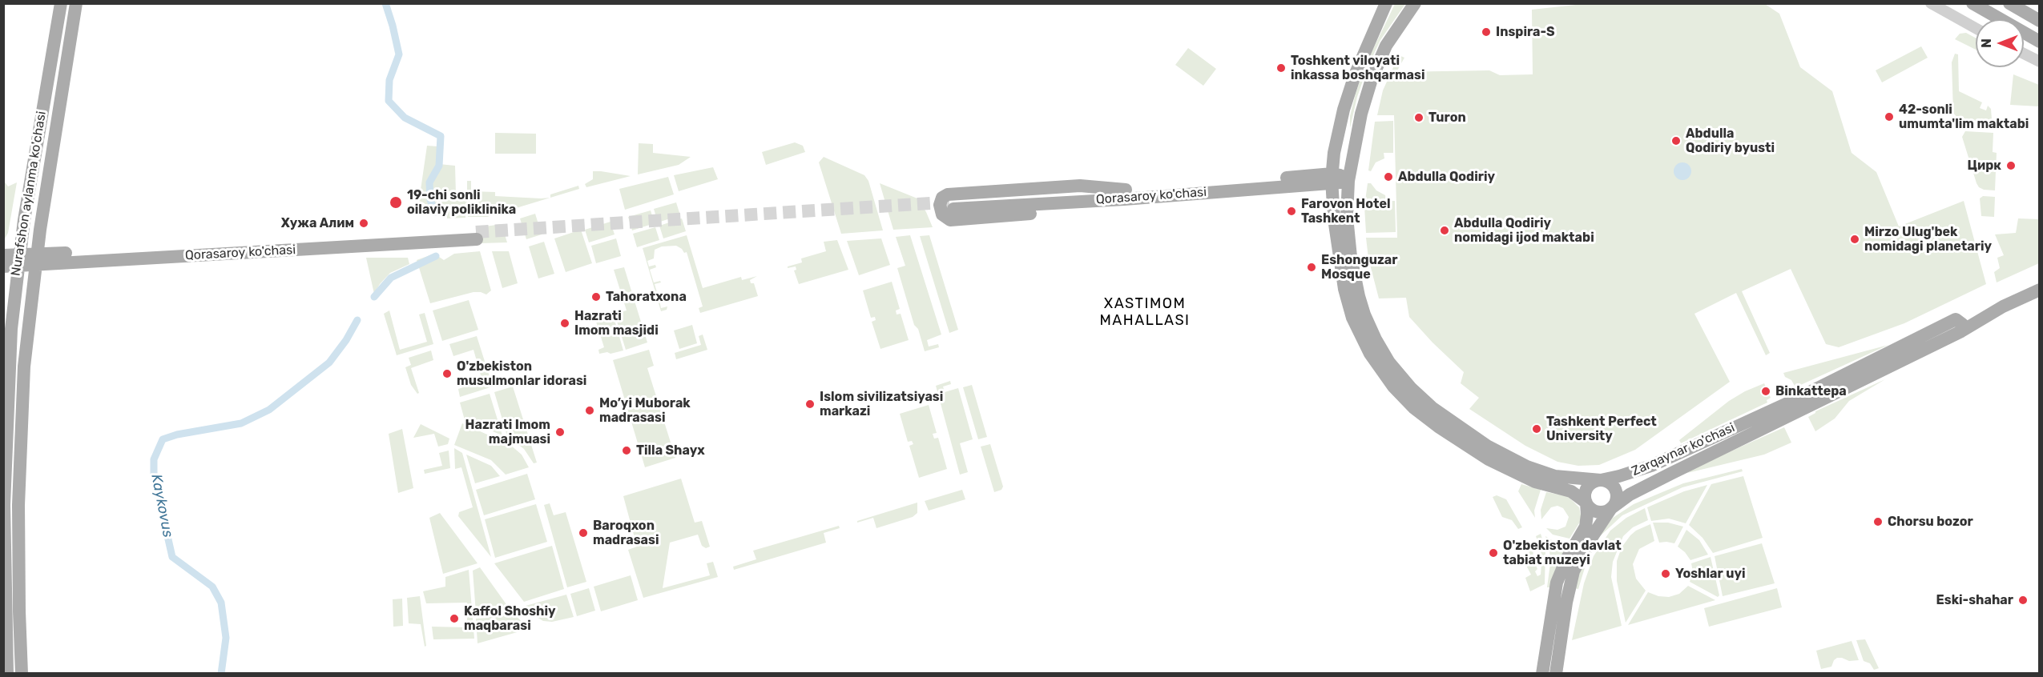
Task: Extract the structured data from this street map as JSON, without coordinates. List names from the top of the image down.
{
  "streets": {
    "main road": ["Nurafshon aylanma ko'chasi", "Qorasaroy ko'chasi", "Zarqaynar ko'chasi"]
  },
  "crossings": [
    ["Nurafshon aylanma ko'chasi", "Qorasaroy ko'chasi"],
    ["Qorasaroy ko'chasi", "Zarqaynar ko'chasi"]
  ],
  "districts": ["XASTIMOM MAHALLASI"],
  "water": ["Kaykovus"],
  "places": [
    "Inspira-S",
    "Toshkent viloyati inkassa boshqarmasi",
    "42-sonli umumta'lim maktabi",
    "Turon",
    "Abdulla Qodiriy byusti",
    "Цирк",
    "Abdulla Qodiriy",
    "19-chi sonli oilaviy poliklinika",
    "Farovon Hotel Tashkent",
    "Хужа Алим",
    "Abdulla Qodiriy nomidagi ijod maktabi",
    "Mirzo Ulug'bek nomidagi planetariy",
    "Eshonguzar Mosque",
    "Tahoratxona",
    "Hazrati Imom masjidi",
    "O'zbekiston musulmonlar idorasi",
    "Binkattepa",
    "Islom sivilizatsiyasi markazi",
    "Mo’yi Muborak madrasasi",
    "Tashkent Perfect University",
    "Hazrati Imom majmuasi",
    "Tilla Shayx",
    "Chorsu bozor",
    "Baroqxon madrasasi",
    "O'zbekiston davlat tabiat muzeyi",
    "Yoshlar uyi",
    "Eski-shahar",
    "Kaffol Shoshiy maqbarasi"
  ],
  "north": "left"
}
